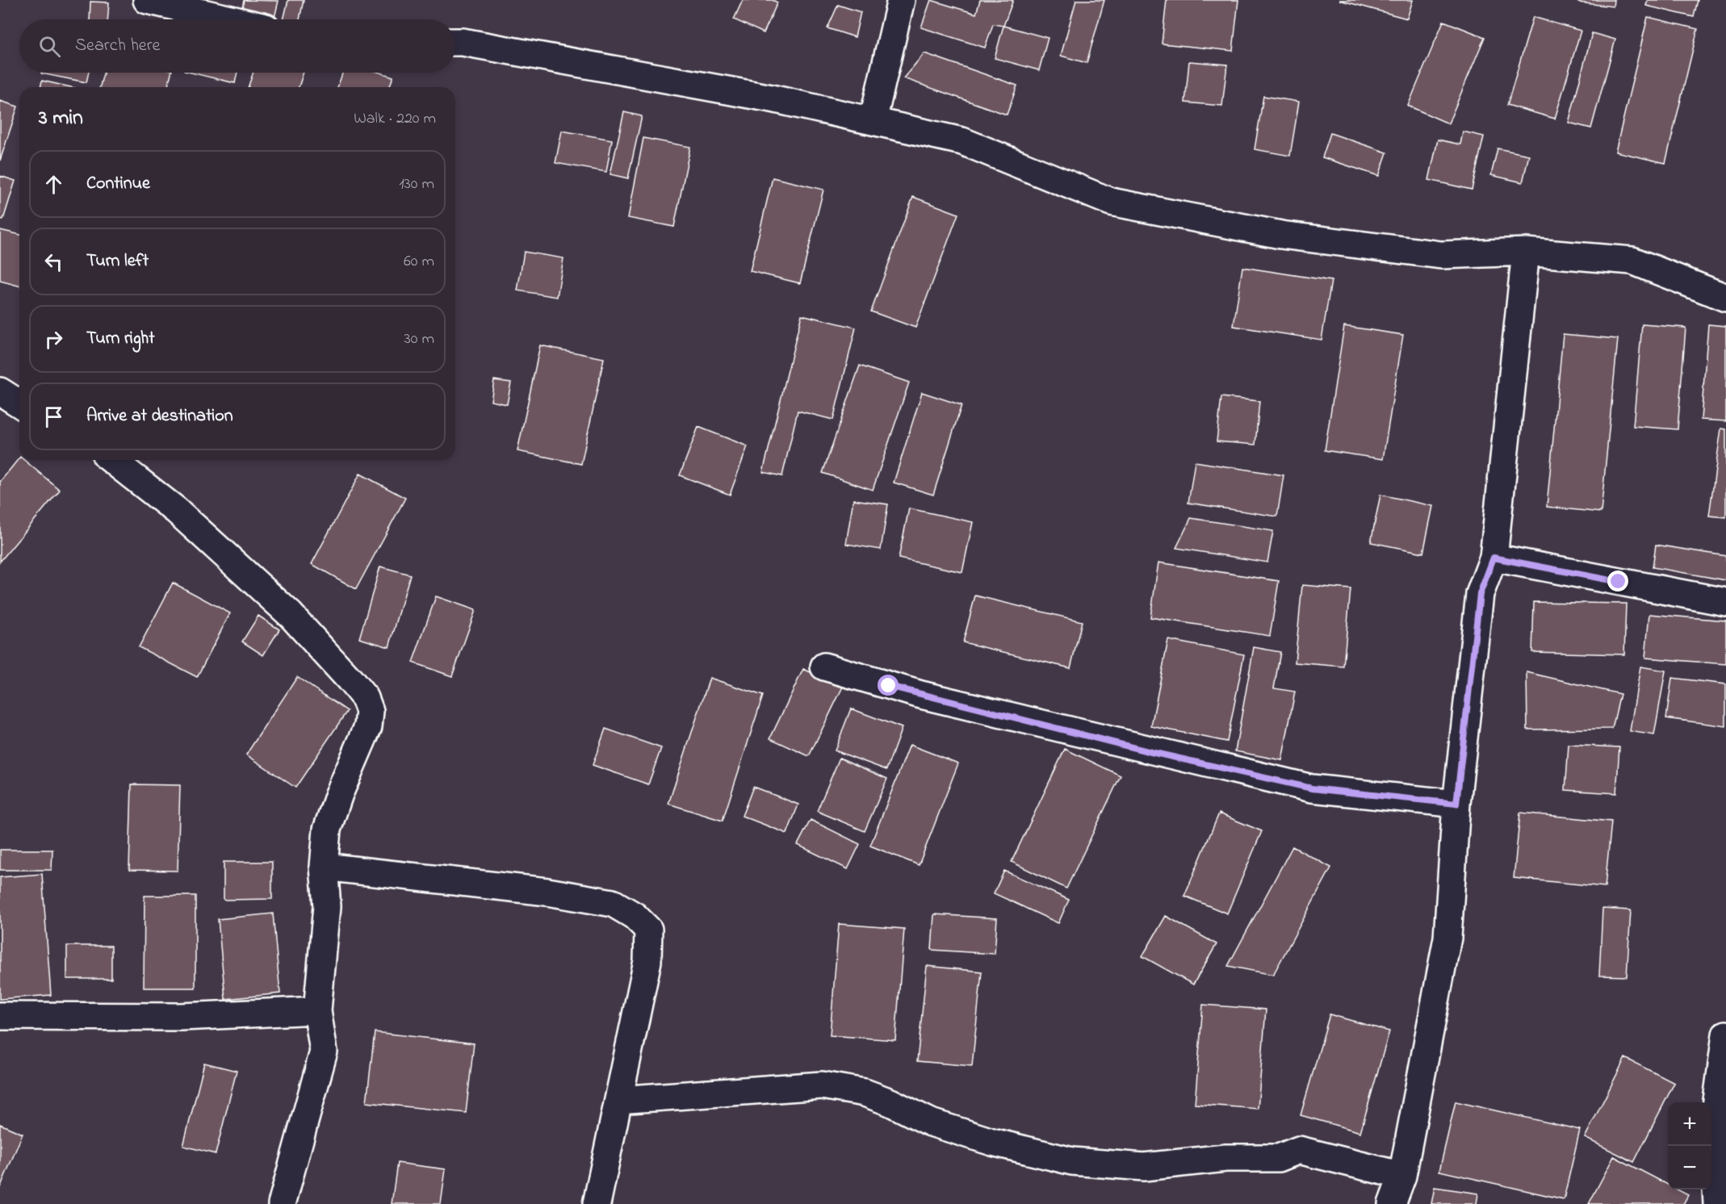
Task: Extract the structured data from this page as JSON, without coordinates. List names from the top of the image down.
{
  "page": {
    "search": "Search here",
    "heading": ["3 min", "Walk · 220 m"],
    "list": [
      ["Continue", "130 m"],
      ["Turn left", "60 m"],
      ["Turn right", "30 m"],
      "Arrive at destination"
    ],
    "map_buttons": ["+", "−"]
  }
}
